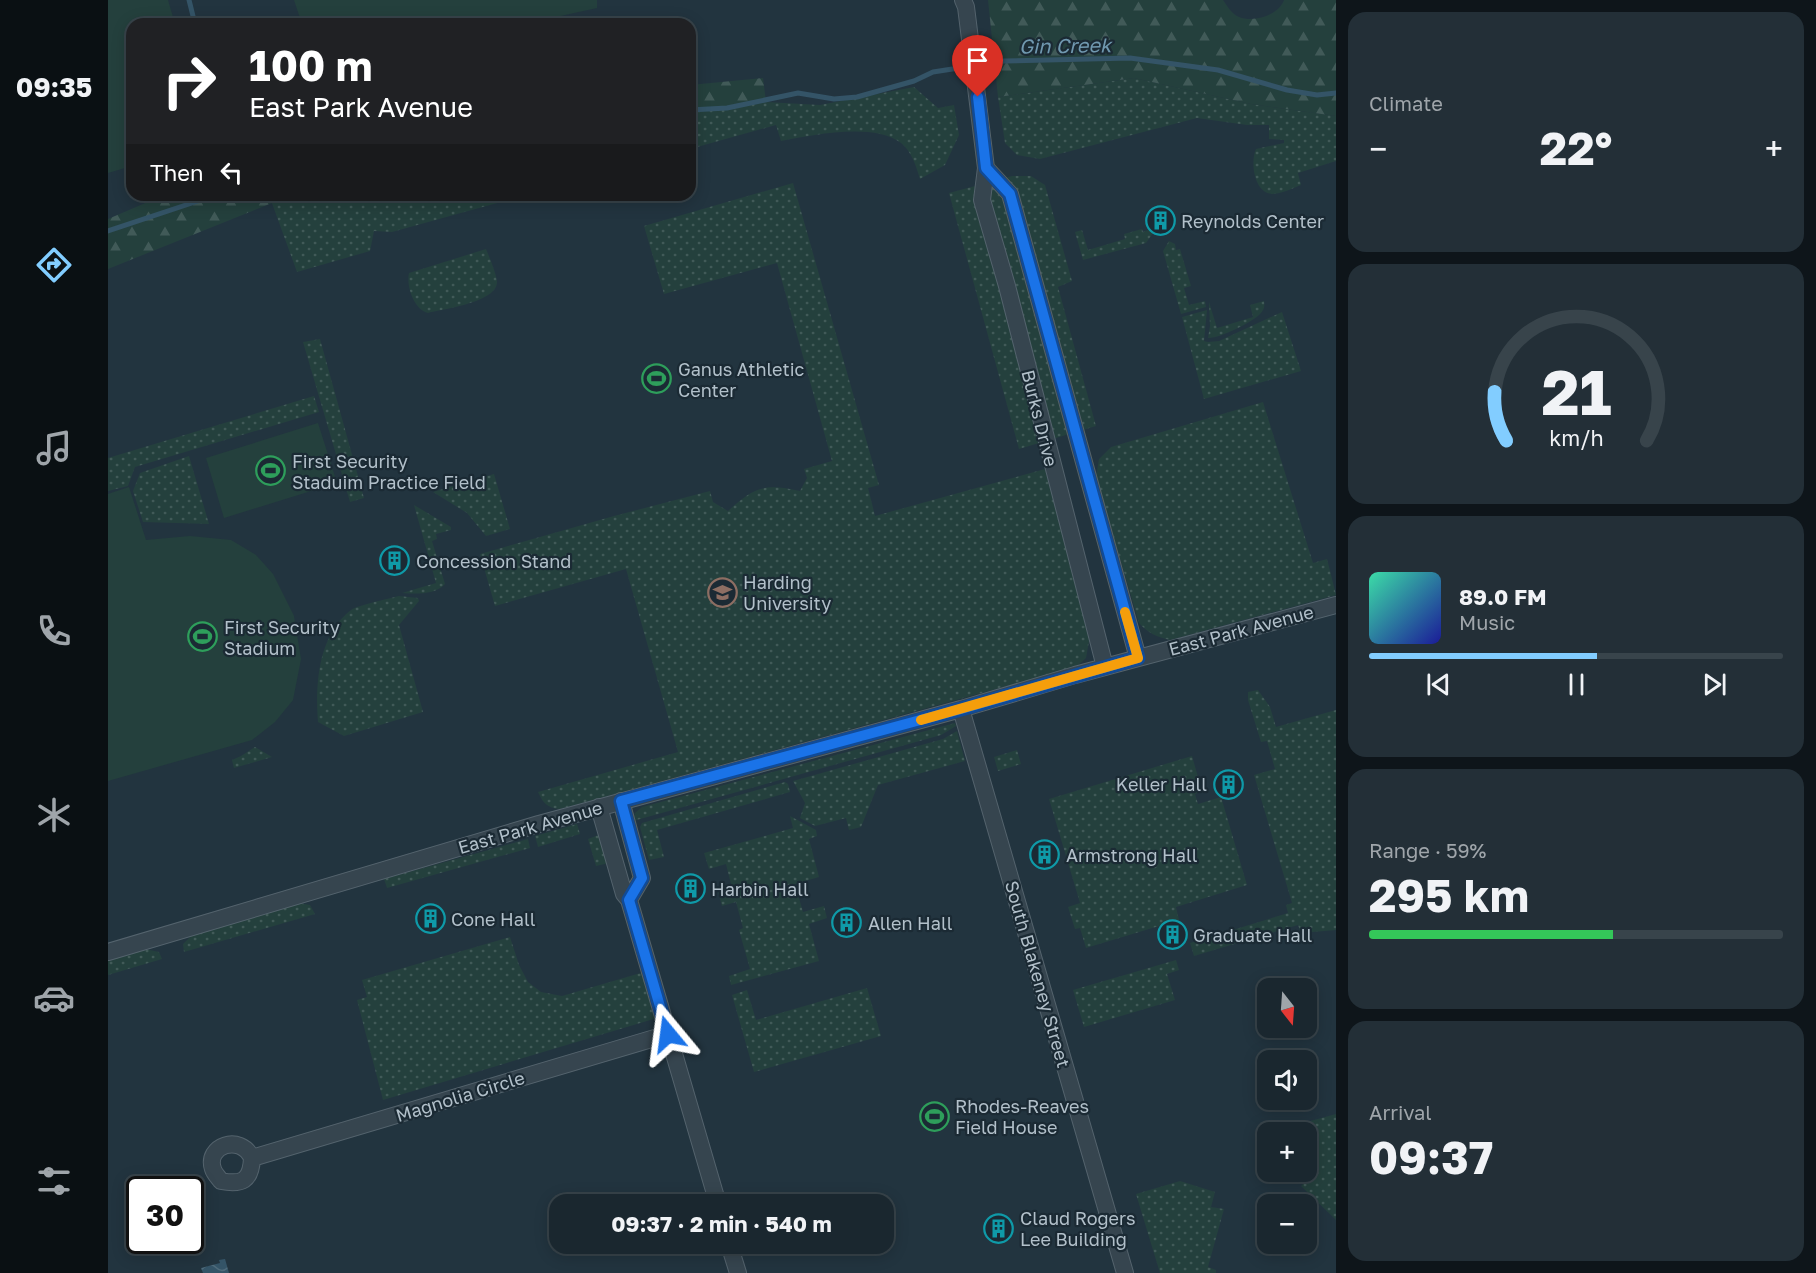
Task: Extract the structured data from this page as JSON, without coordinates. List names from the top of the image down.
{
  "streets": {
    "street": [
      "Burks Drive",
      "East Park Avenue",
      "South Blakeney Street",
      "Magnolia Circle"
    ]
  },
  "crossings": [
    ["Burks Drive", "East Park Avenue"],
    ["East Park Avenue", "South Blakeney Street"]
  ],
  "water": ["Gin Creek"],
  "places": {
    "building": [
      "Reynolds Center",
      "Concession Stand",
      "Keller Hall",
      "Armstrong Hall",
      "Harbin Hall",
      "Cone Hall",
      "Allen Hall",
      "Graduate Hall",
      "Claud Rogers Lee Building"
    ],
    "sports": [
      "Ganus Athletic Center",
      "First Security Staduim Practice Field",
      "First Security Stadium",
      "Rhodes-Reaves Field House"
    ],
    "school or university": ["Harding University"]
  },
  "north": "bottom",
  "page": {
    "tabs": "09:35",
    "tile": [
      "Climate",
      ["Range · 59%", "295 km"],
      ["Arrival", "09:37"]
    ],
    "turn": ["100 m", "East Park Avenue"],
    "heat": ["−", "22°", "+"],
    "then": "Then",
    "song": ["89.0 FM", "Music"],
    "map_buttons": ["+", "−"],
    "limit": "30",
    "trip": "09:37 · 2 min · 540 m",
    "gauge": ["21", "km/h"]
  }
}
